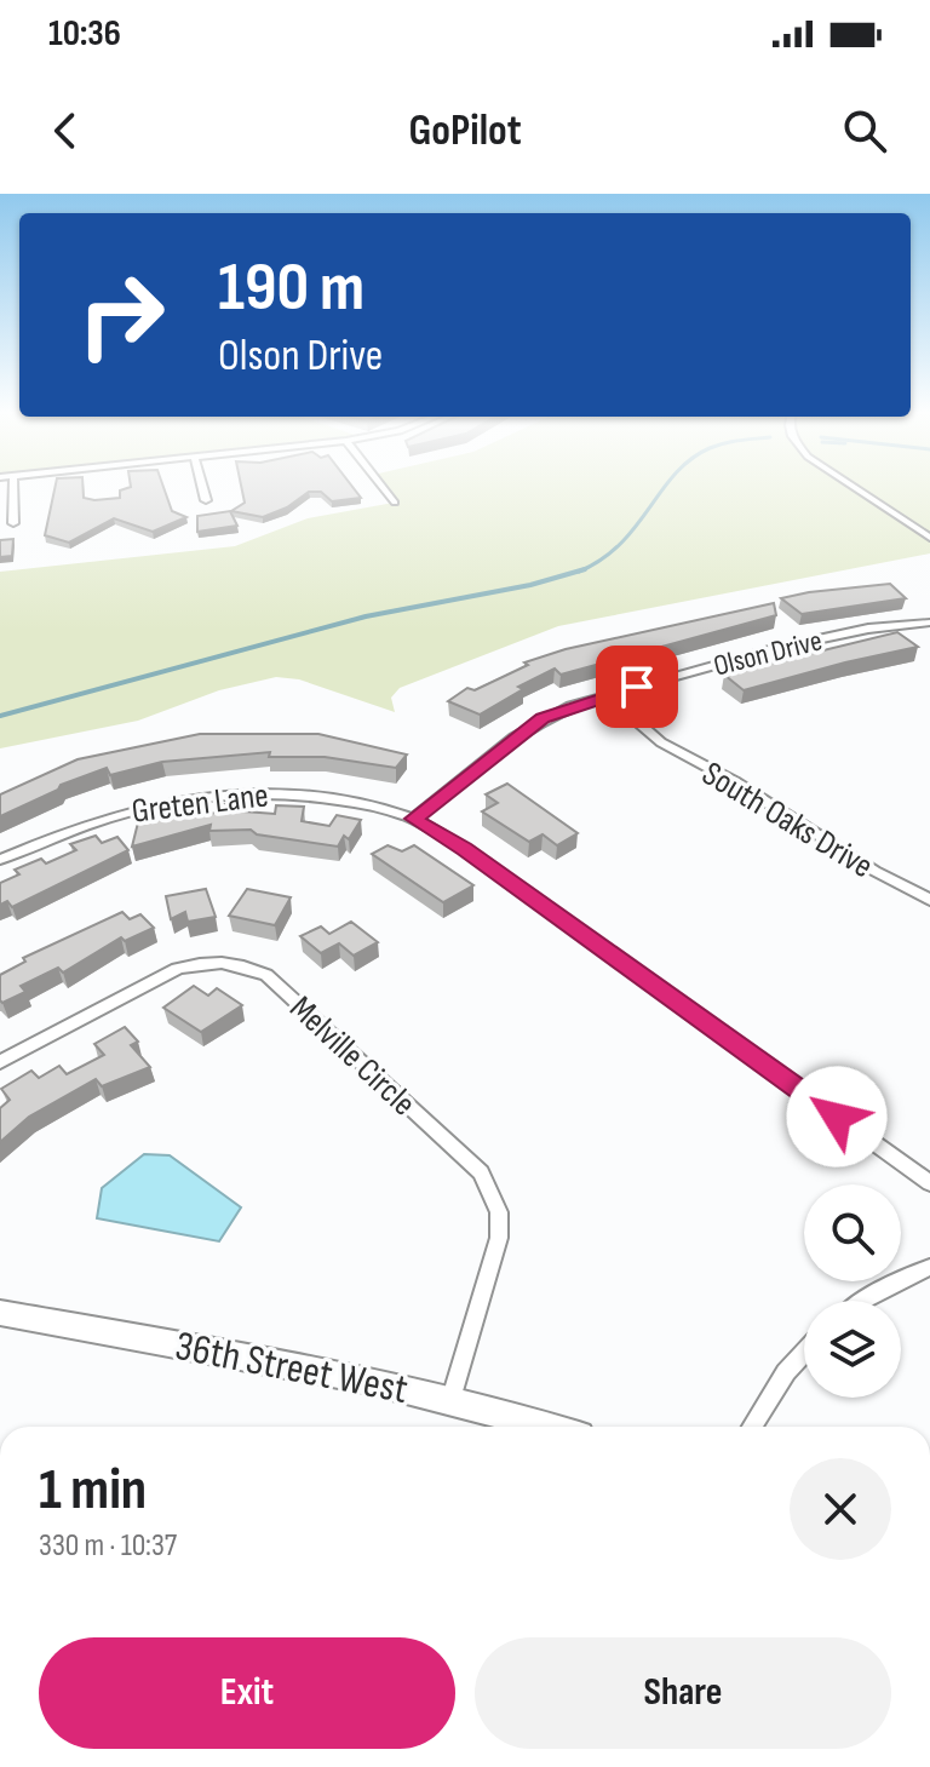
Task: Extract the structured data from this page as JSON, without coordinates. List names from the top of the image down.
{
  "streets": {
    "street": [
      "Olson Drive",
      "Greten Lane",
      "South Oaks Drive",
      "Melville Circle",
      "36th Street West"
    ]
  },
  "crossings": [
    ["Olson Drive", "Greten Lane"],
    ["Olson Drive", "South Oaks Drive"],
    ["Melville Circle", "36th Street West"]
  ],
  "page": {
    "status": "10:36",
    "header": "GoPilot",
    "turn": ["190 m", "Olson Drive"],
    "heading": ["1 min", "330 m · 10:37"],
    "buttons": ["Exit", "Share"]
  }
}
